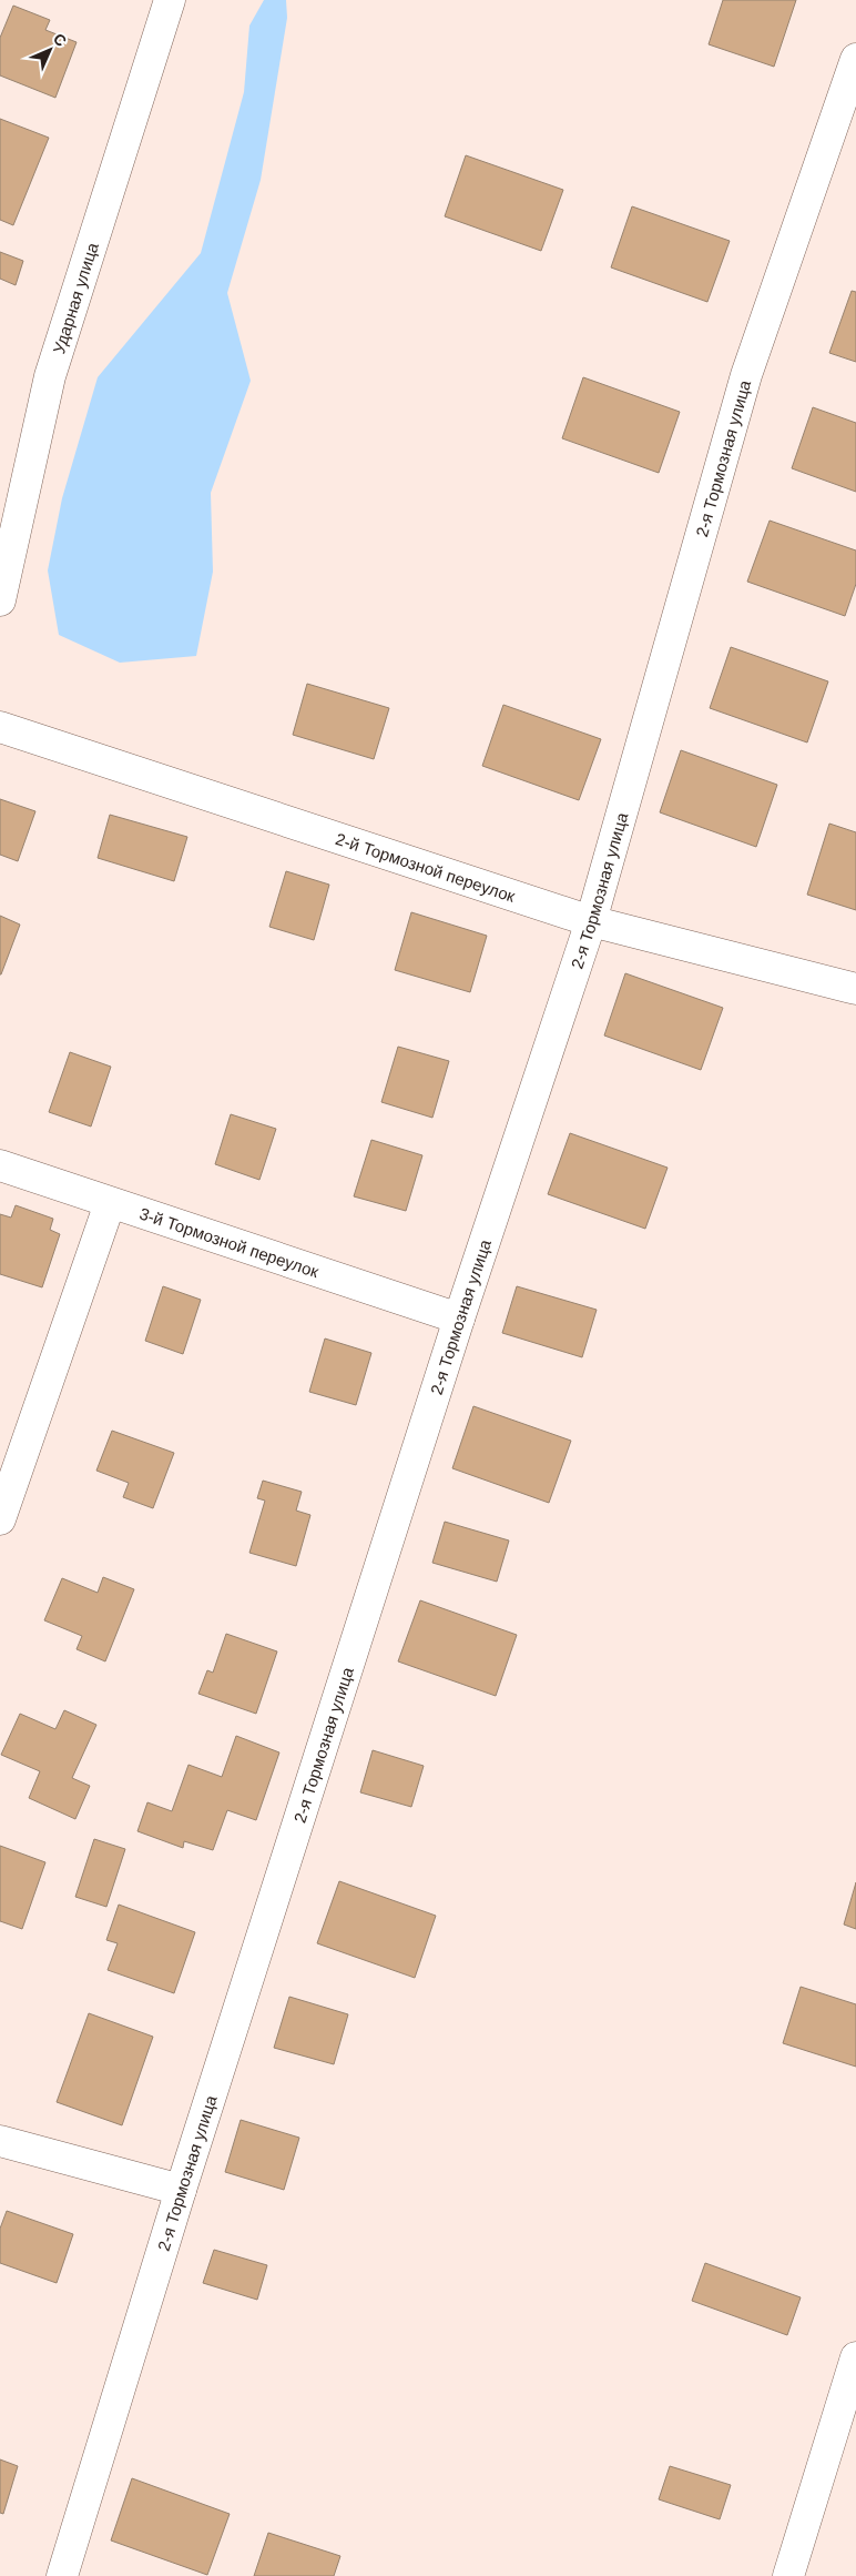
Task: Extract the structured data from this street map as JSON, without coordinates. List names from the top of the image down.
{
  "streets": {
    "street": [
      "Ударная улица",
      "2-я Тормозная улица",
      "2-й Тормозной переулок",
      "3-й Тормозной переулок"
    ]
  },
  "crossings": [
    ["2-я Тормозная улица", "2-й Тормозной переулок"],
    ["2-я Тормозная улица", "3-й Тормозной переулок"]
  ],
  "north": "top right"
}
